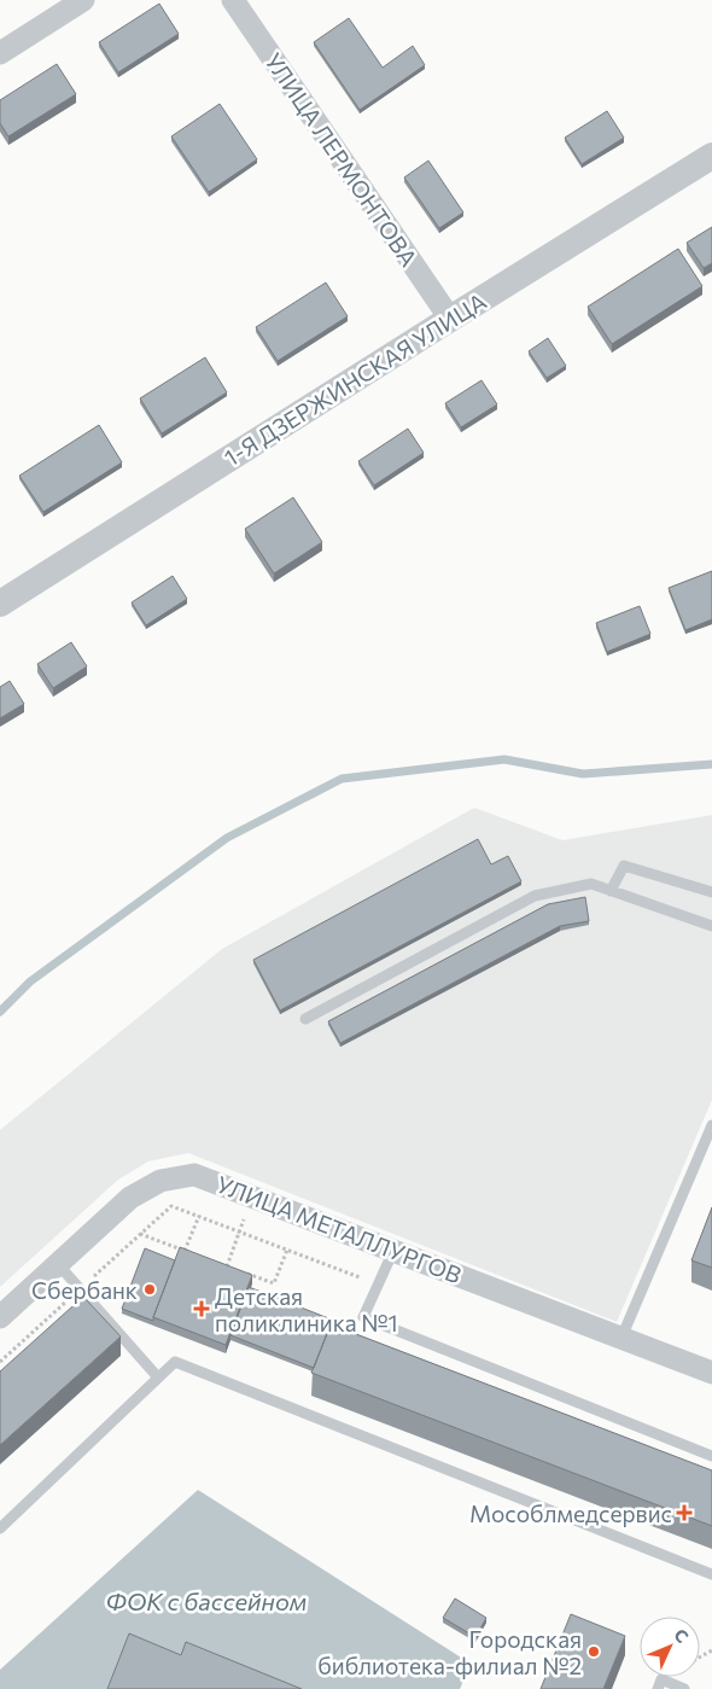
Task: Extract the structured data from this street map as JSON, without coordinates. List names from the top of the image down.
{
  "streets": {
    "street": ["УЛИЦА ЛЕРМОНТОВА", "1-Я ДЗЕРЖИНСКАЯ УЛИЦА", "УЛИЦА МЕТАЛЛУРГОВ"]
  },
  "crossings": [
    ["УЛИЦА ЛЕРМОНТОВА", "1-Я ДЗЕРЖИНСКАЯ УЛИЦА"]
  ],
  "water": ["ФОК с бассейном"],
  "places": {
    "other": ["Сбербанк", "Городская библиотека-филиал №2"],
    "health": ["Детская поликлиника №1", "Мособлмедсервис"]
  },
  "north": "top right"
}
